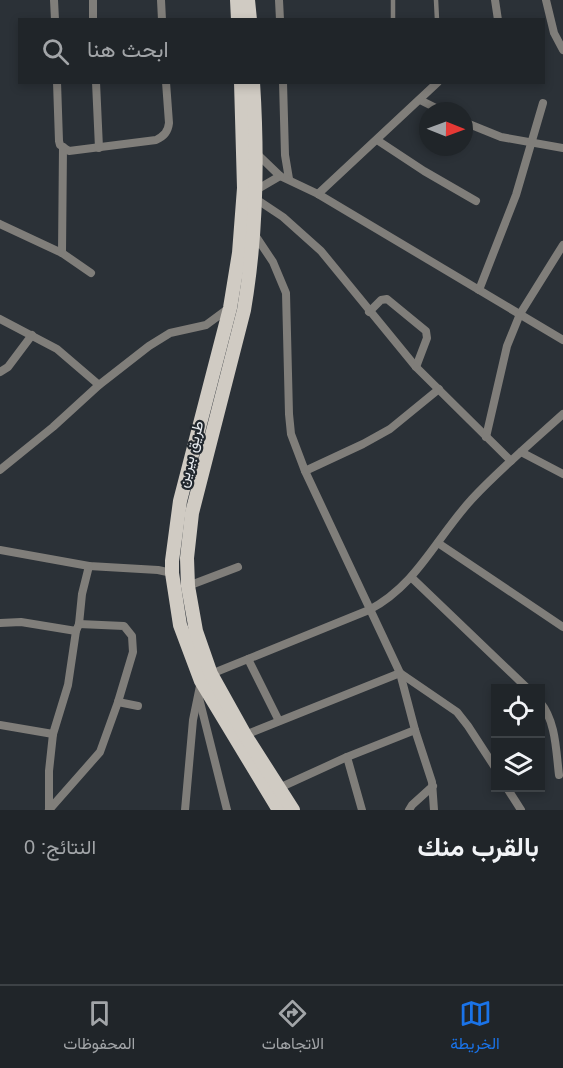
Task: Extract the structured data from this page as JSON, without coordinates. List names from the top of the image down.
{
  "streets": {
    "main road": ["طريق بيرين"]
  },
  "north": "right",
  "page": {
    "search": "ابحث هنا",
    "heading": ["بالقرب منك", "النتائج: 0"],
    "nav": ["الخريطة", "الاتجاهات", "المحفوظات"]
  }
}
